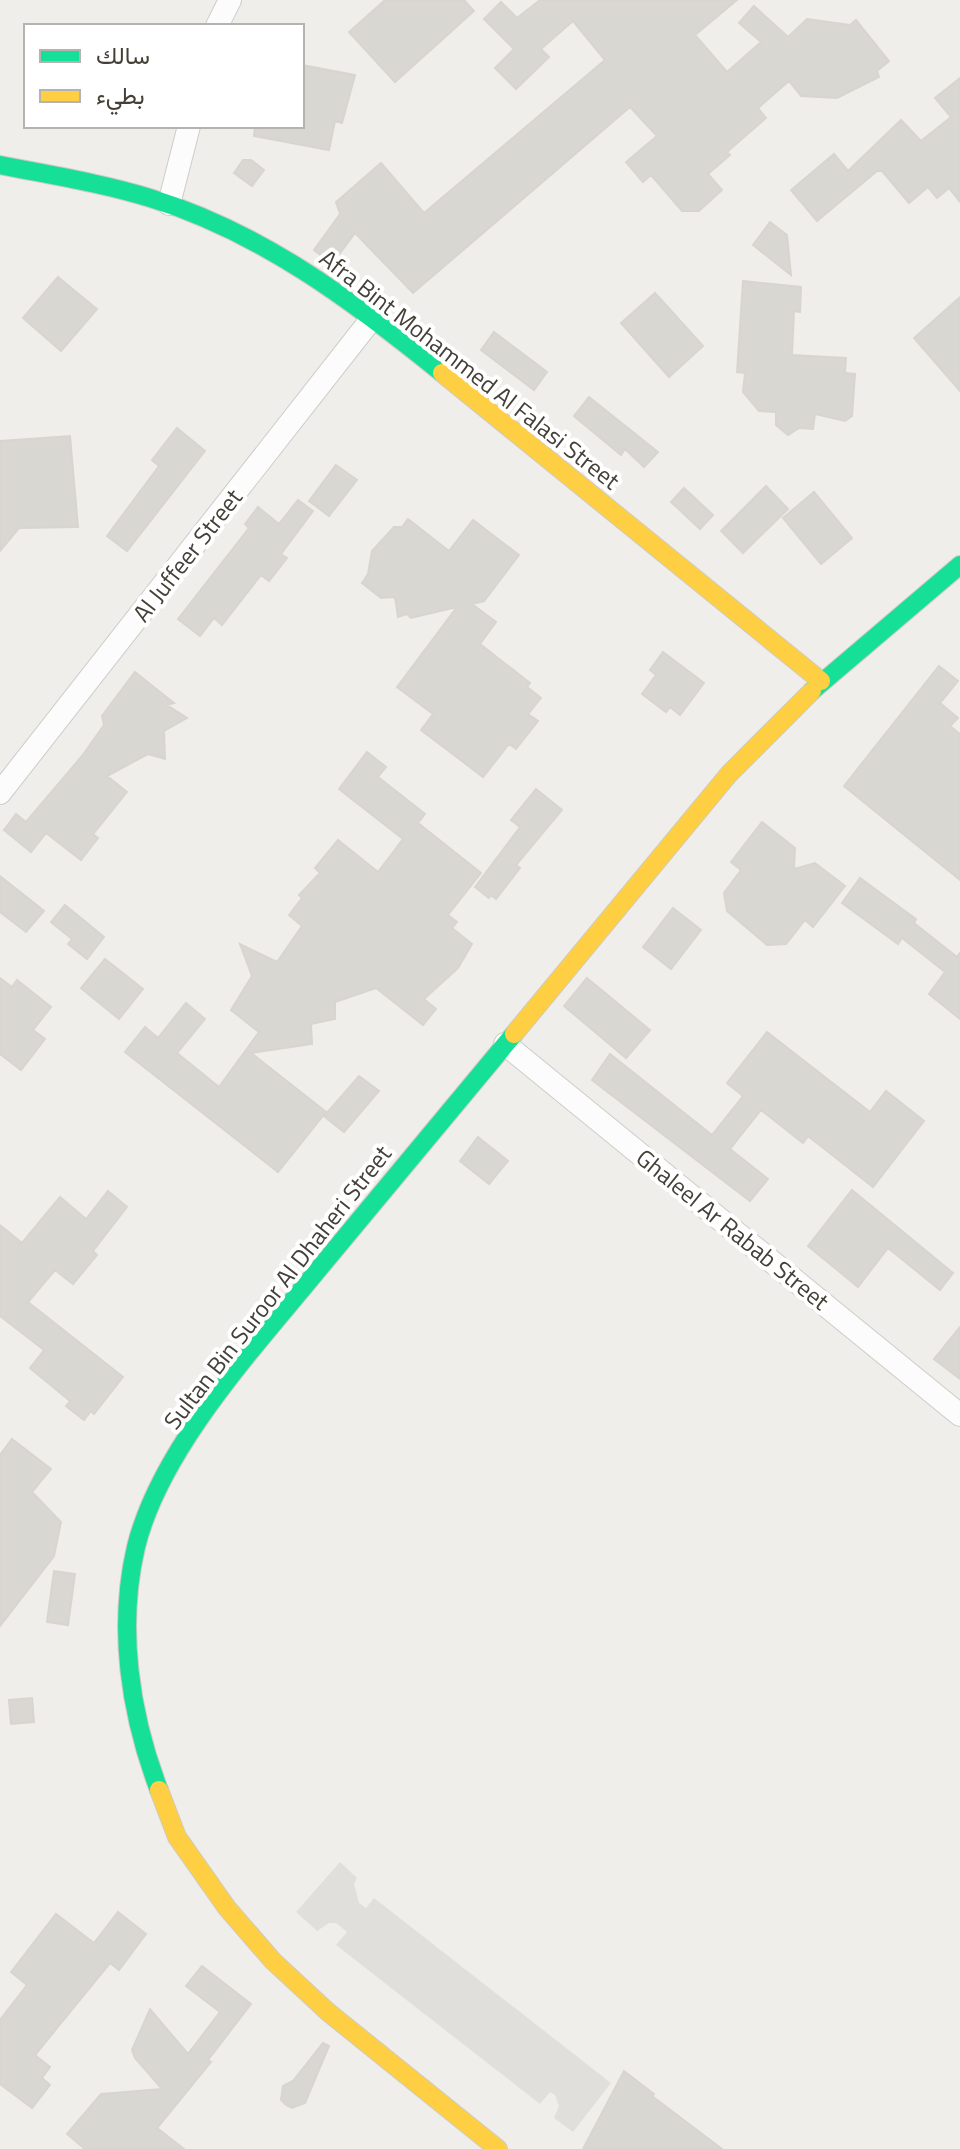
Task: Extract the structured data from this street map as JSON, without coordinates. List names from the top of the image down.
{
  "streets": {
    "street": [
      "Afra Bint Mohammed Al Falasi Street",
      "Al Juffeer Street",
      "Ghaleel Ar Rabab Street",
      "Sultan Bin Suroor Al Dhaheri Street"
    ]
  },
  "crossings": [
    ["Afra Bint Mohammed Al Falasi Street", "Al Juffeer Street"],
    ["Afra Bint Mohammed Al Falasi Street", "Sultan Bin Suroor Al Dhaheri Street"],
    ["Ghaleel Ar Rabab Street", "Sultan Bin Suroor Al Dhaheri Street"]
  ],
  "legend": ["سالك", "بطيء"]
}
